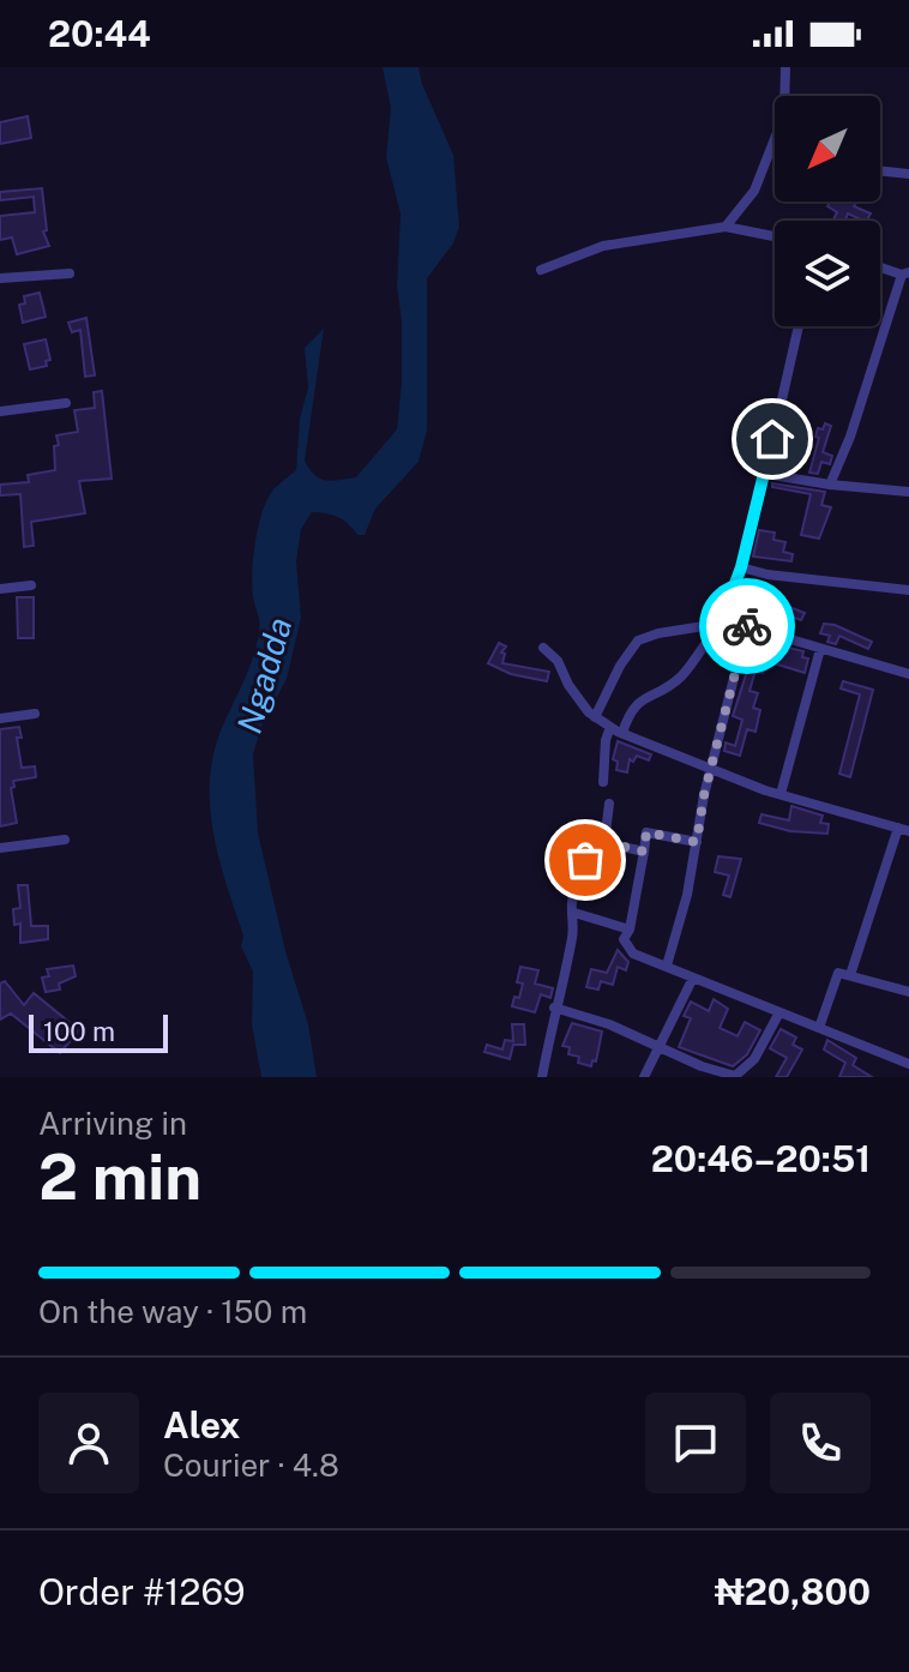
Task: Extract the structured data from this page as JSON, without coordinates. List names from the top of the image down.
{
  "water": ["Ngadda"],
  "scale_bar": "100 m",
  "north": "bottom left",
  "page": {
    "status": "20:44",
    "scale": "100 m",
    "heading": ["2 min", "Arriving in", "20:46–20:51"],
    "panel": [
      "Alex",
      "Courier · 4.8",
      "Order #1269",
      "₦20,800"
    ],
    "bar": "On the way · 150 m"
  }
}
